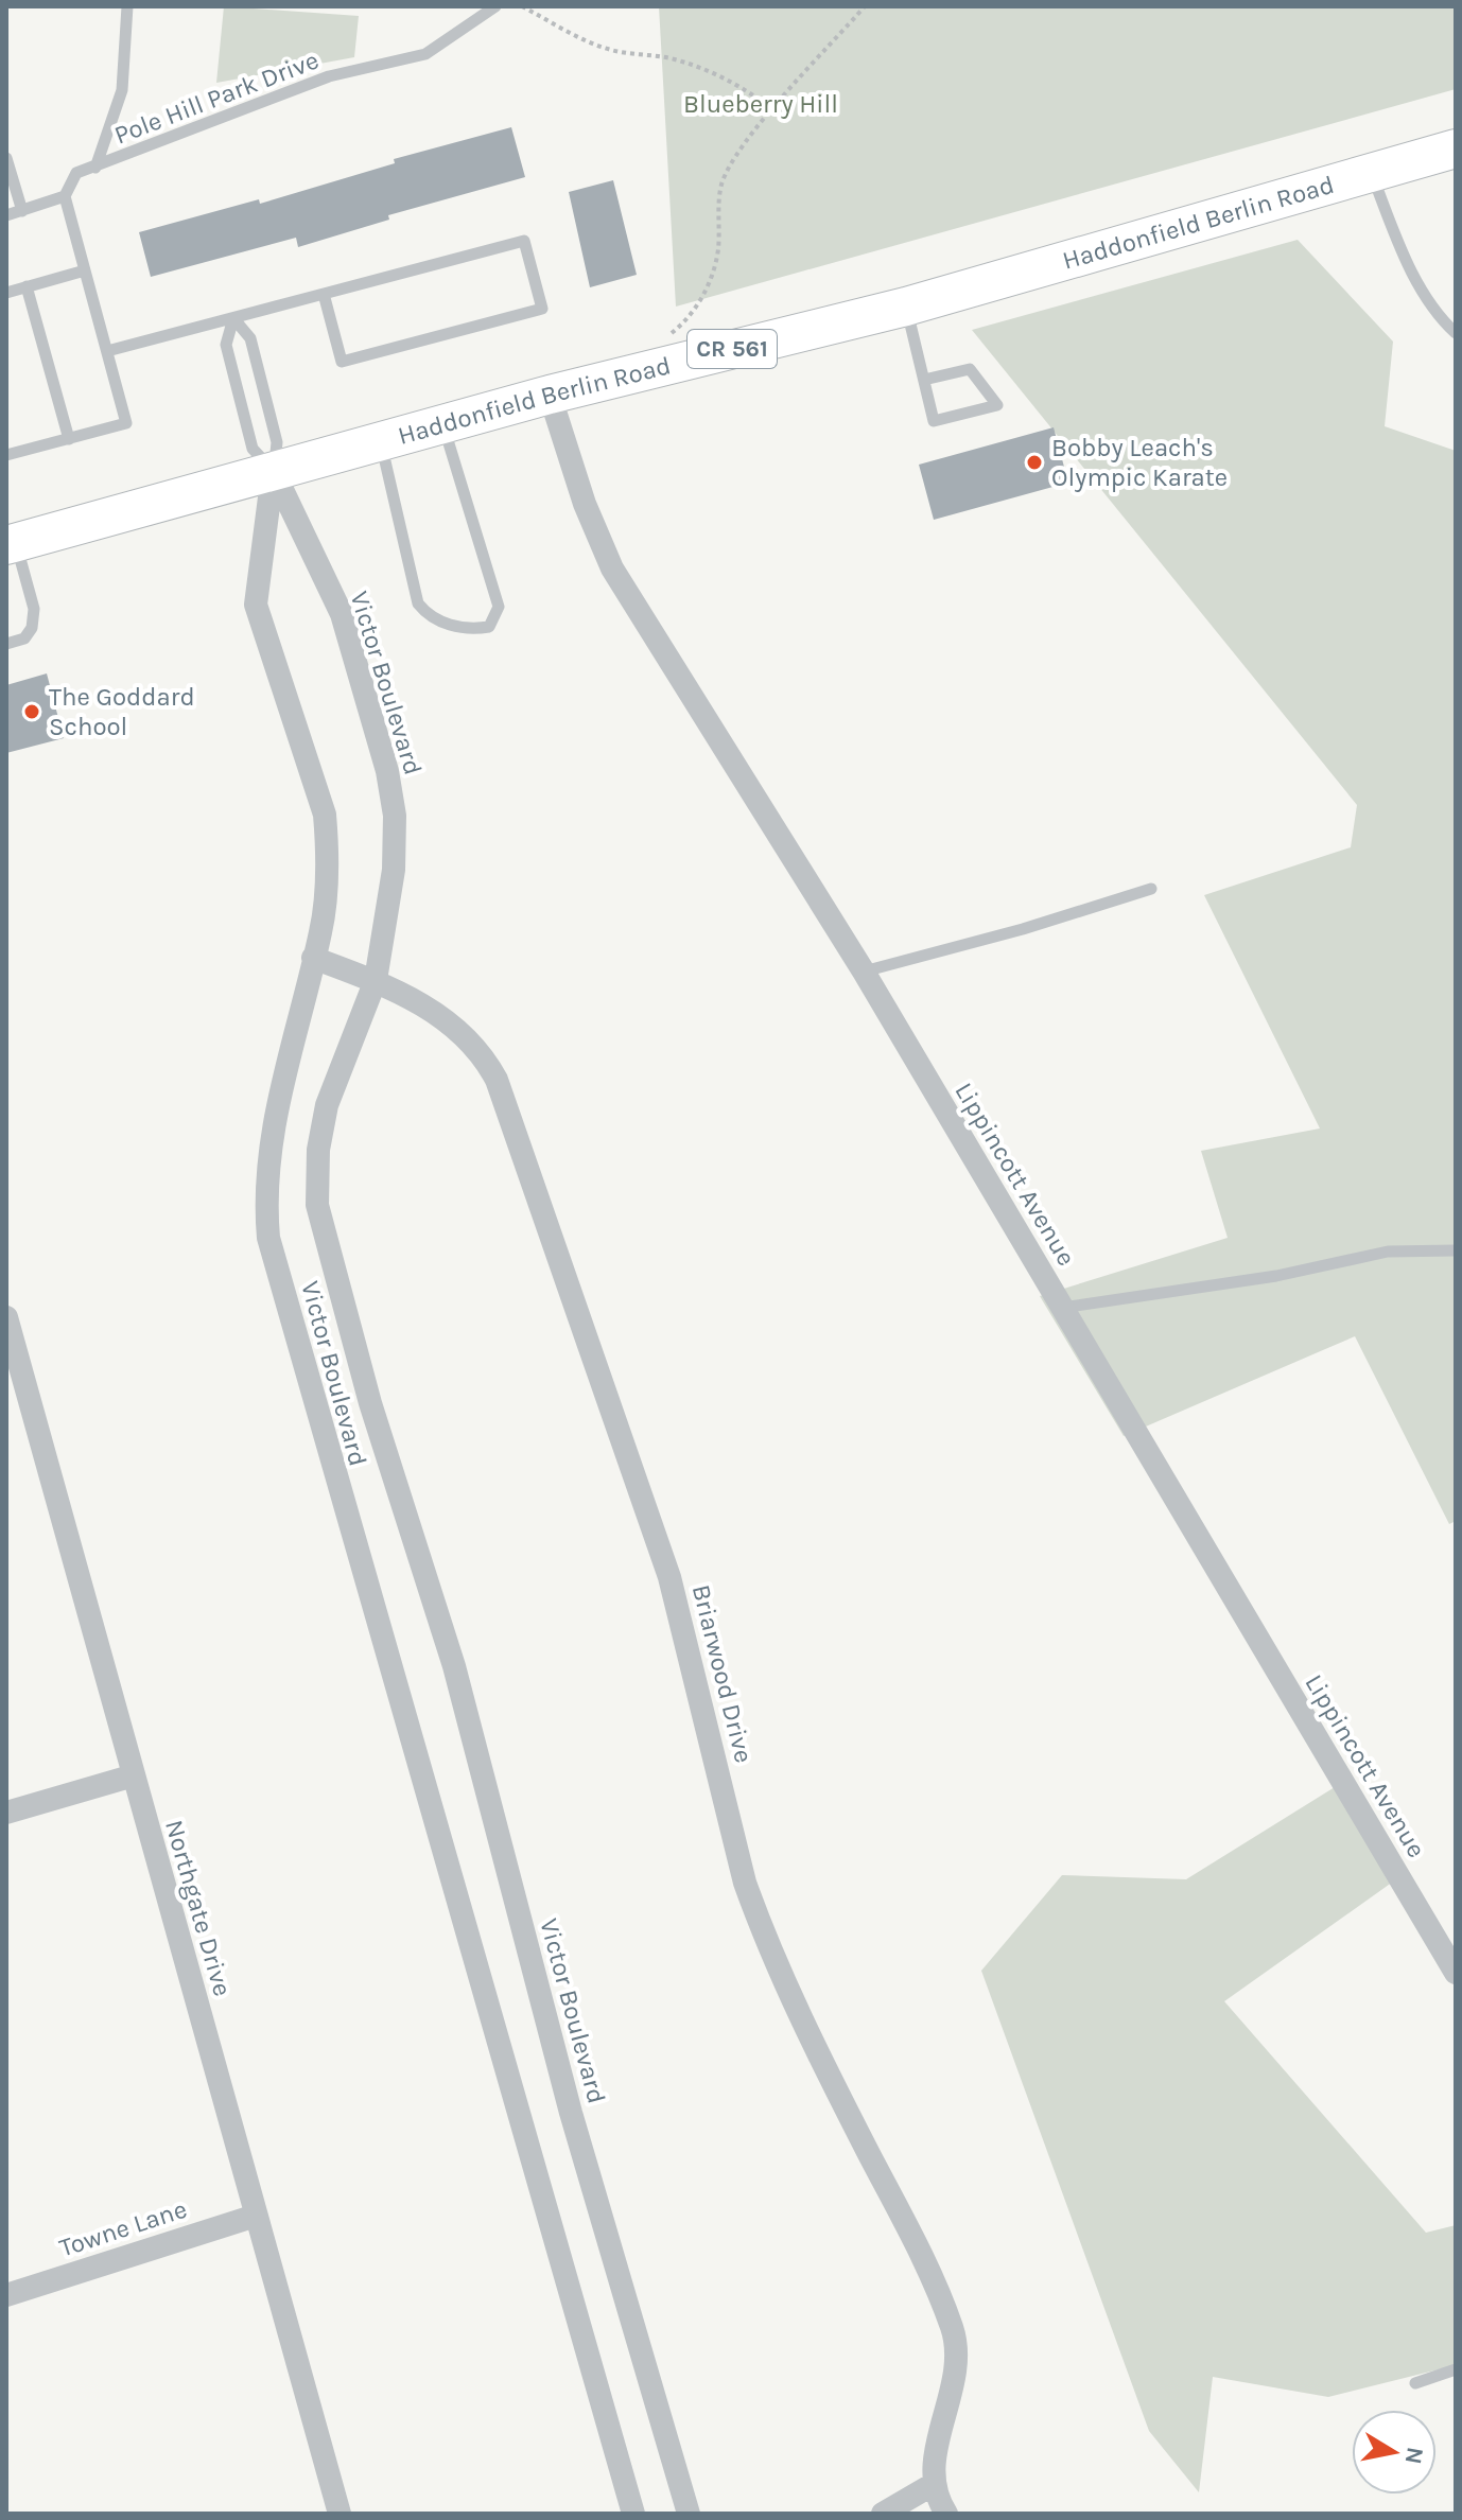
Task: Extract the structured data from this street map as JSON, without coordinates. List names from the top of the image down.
{
  "streets": {
    "main road": ["Haddonfield Berlin Road", "CR 561"],
    "street": [
      "Victor Boulevard",
      "Lippincott Avenue",
      "Briarwood Drive",
      "Northgate Drive",
      "Towne Lane"
    ],
    "lane": ["Pole Hill Park Drive"]
  },
  "crossings": [
    ["Haddonfield Berlin Road", "Victor Boulevard"],
    ["Haddonfield Berlin Road", "Lippincott Avenue"],
    ["Victor Boulevard", "Briarwood Drive"],
    ["Northgate Drive", "Towne Lane"]
  ],
  "parks": ["Blueberry Hill"],
  "places": ["Bobby Leach's Olympic Karate", "The Goddard School"],
  "north": "right"
}
